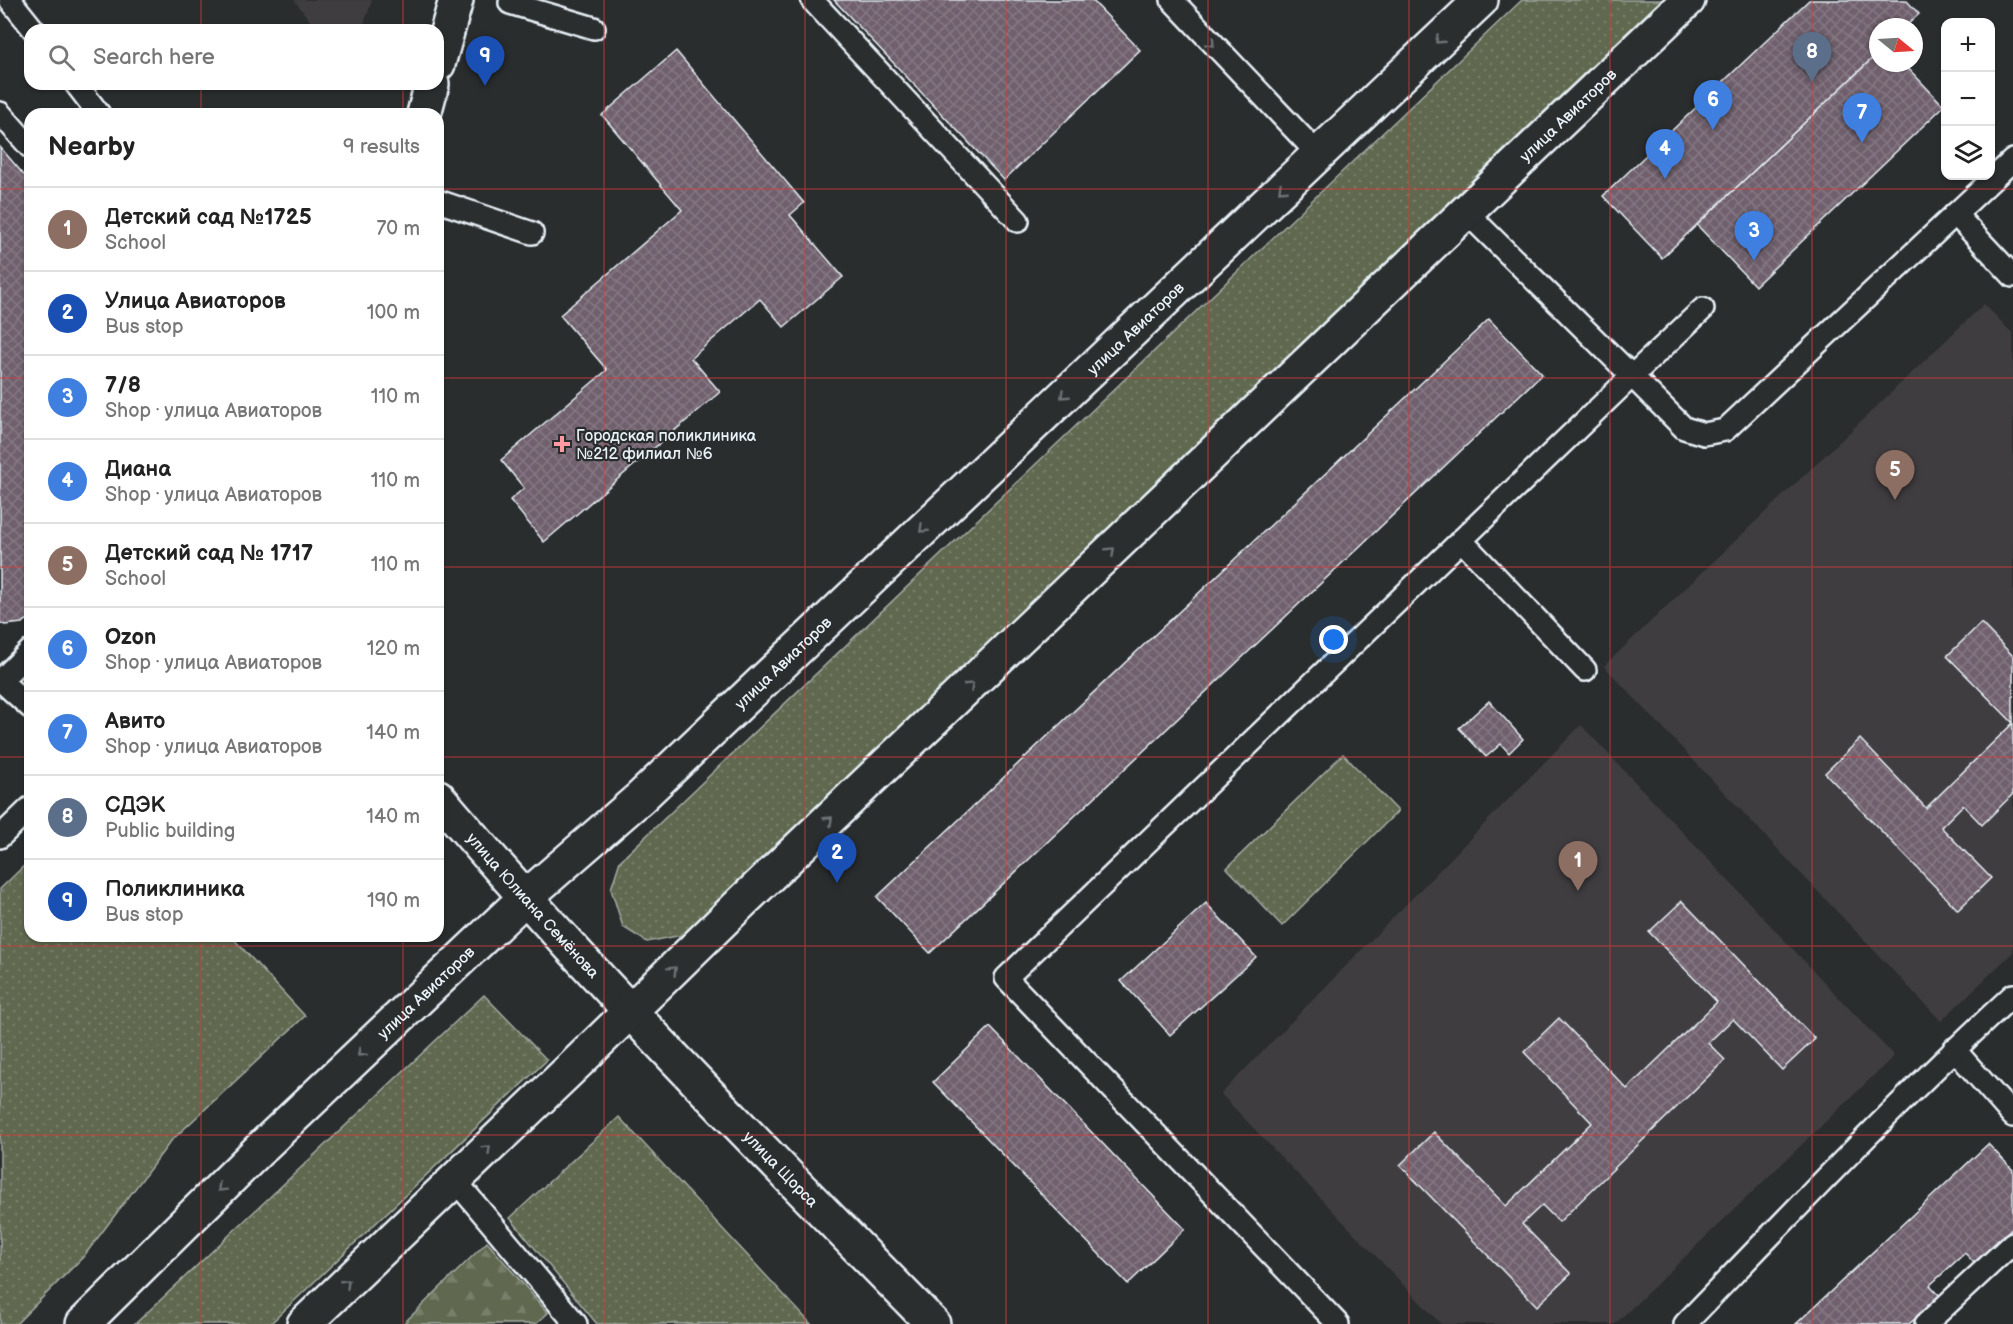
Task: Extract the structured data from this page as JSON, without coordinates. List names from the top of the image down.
{
  "streets": {
    "street": ["улица Авиаторов", "улица Юлиана Семёнова", "улица Щорса"]
  },
  "crossings": [
    ["улица Авиаторов", "улица Юлиана Семёнова"],
    ["улица Авиаторов", "улица Щорса"],
    ["улица Юлиана Семёнова", "улица Щорса"]
  ],
  "places": {
    "health": ["Городская поликлиника №212 филиал №6"]
  },
  "north": "right",
  "page": {
    "map_buttons": ["+", "−"],
    "search": "Search here",
    "pins": [
      "8",
      "9",
      "6",
      "7",
      "4",
      "3",
      "5",
      "2",
      "1"
    ],
    "heading": ["Nearby", "9 results"],
    "list": [
      {
        "mark": "1",
        "name": "Детский сад №1725",
        "note": "School",
        "value": "70 m"
      },
      {
        "mark": "2",
        "name": "Улица Авиаторов",
        "note": "Bus stop",
        "value": "100 m"
      },
      {
        "mark": "3",
        "name": "7/8",
        "note": "Shop · улица Авиаторов",
        "value": "110 m"
      },
      {
        "mark": "4",
        "name": "Диана",
        "note": "Shop · улица Авиаторов",
        "value": "110 m"
      },
      {
        "mark": "5",
        "name": "Детский сад № 1717",
        "note": "School",
        "value": "110 m"
      },
      {
        "mark": "6",
        "name": "Ozon",
        "note": "Shop · улица Авиаторов",
        "value": "120 m"
      },
      {
        "mark": "7",
        "name": "Авито",
        "note": "Shop · улица Авиаторов",
        "value": "140 m"
      },
      {
        "mark": "8",
        "name": "СДЭК",
        "note": "Public building",
        "value": "140 m"
      },
      {
        "mark": "9",
        "name": "Поликлиника",
        "note": "Bus stop",
        "value": "190 m"
      }
    ]
  }
}
